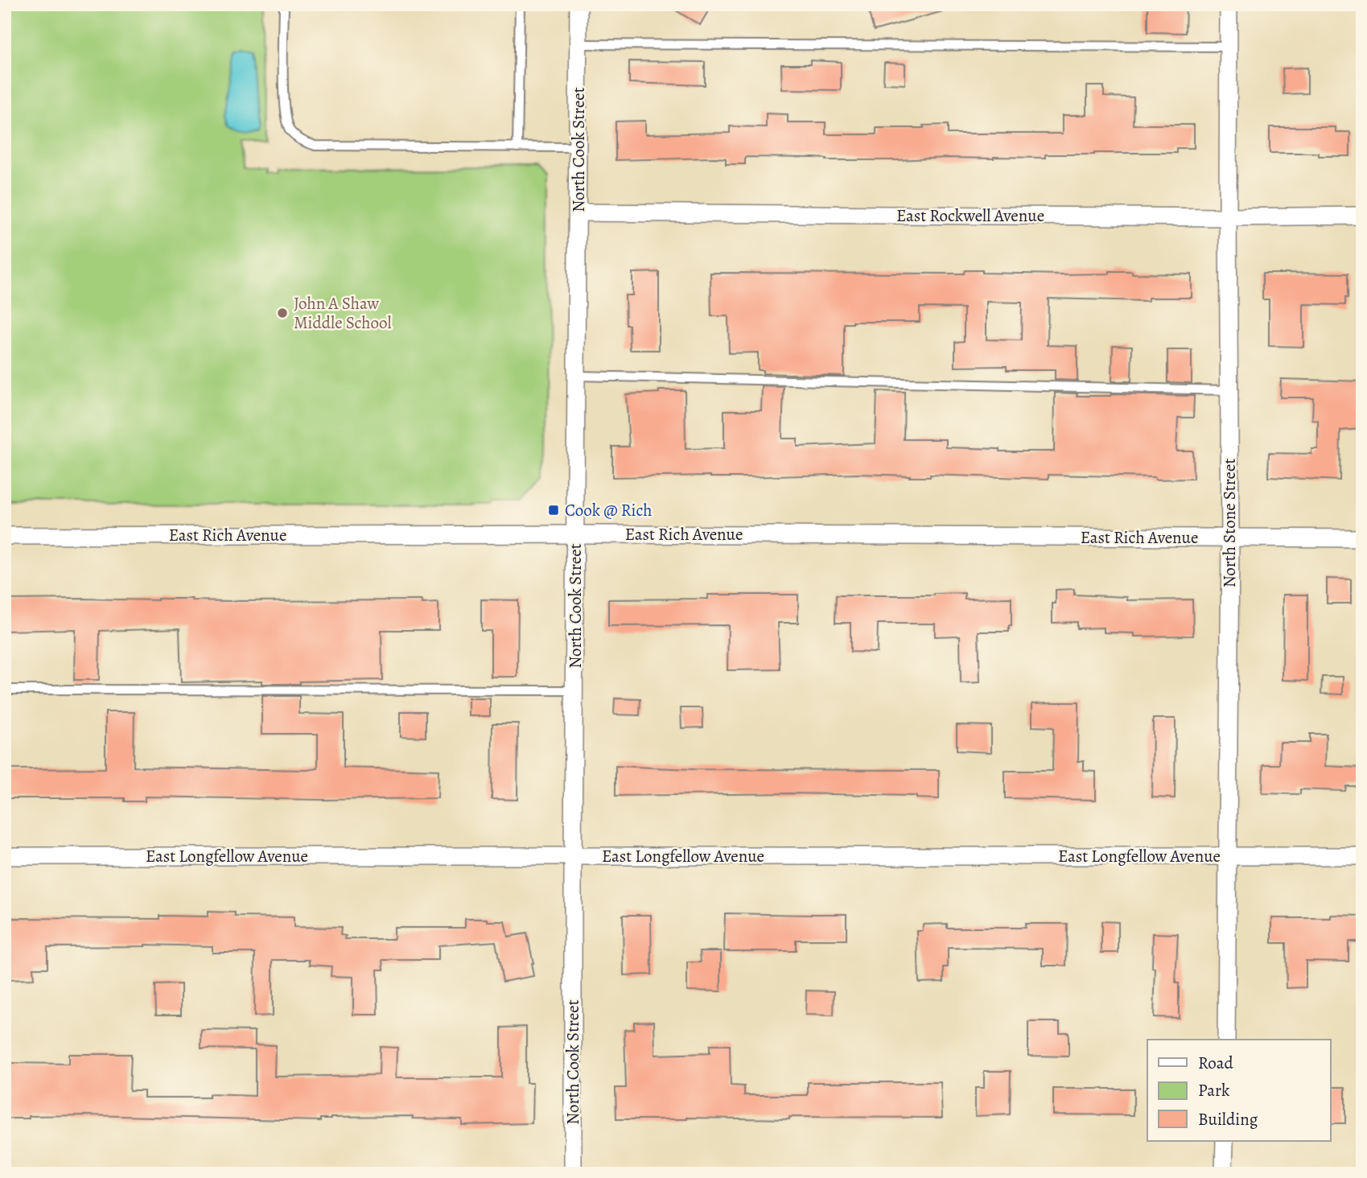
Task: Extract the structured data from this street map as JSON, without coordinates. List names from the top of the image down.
{
  "streets": {
    "street": [
      "North Cook Street",
      "East Rockwell Avenue",
      "North Stone Street",
      "East Rich Avenue",
      "East Longfellow Avenue"
    ]
  },
  "crossings": [
    ["North Cook Street", "East Rockwell Avenue"],
    ["North Cook Street", "East Rich Avenue"],
    ["North Cook Street", "East Longfellow Avenue"],
    ["East Rockwell Avenue", "North Stone Street"],
    ["North Stone Street", "East Rich Avenue"],
    ["North Stone Street", "East Longfellow Avenue"]
  ],
  "places": {
    "other": ["John A Shaw Middle School"],
    "transit": ["Cook @ Rich"]
  },
  "legend": ["Road", "Park", "Building"]
}
